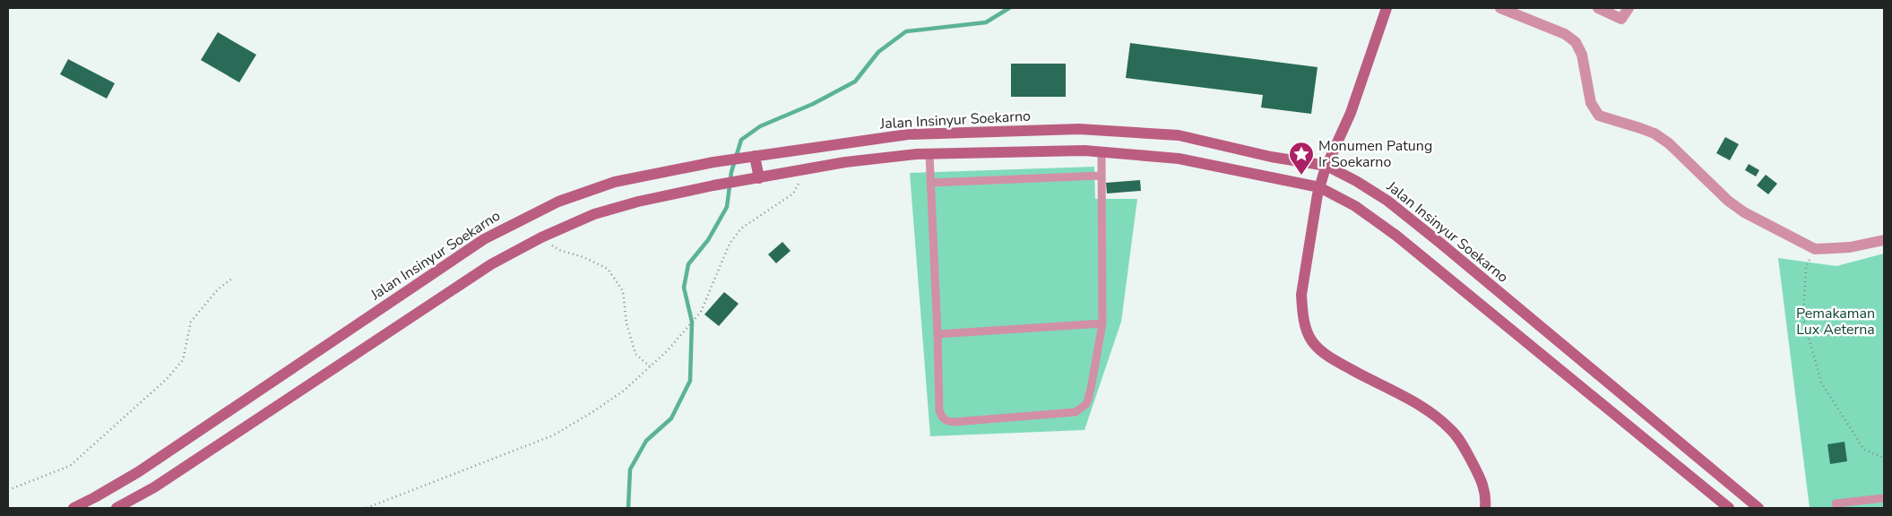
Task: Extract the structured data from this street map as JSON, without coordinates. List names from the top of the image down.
{
  "streets": {
    "main road": ["Jalan Insinyur Soekarno"]
  },
  "parks": ["Pemakaman Lux Aeterna"],
  "places": {
    "place": ["Monumen Patung Ir Soekarno"]
  }
}
